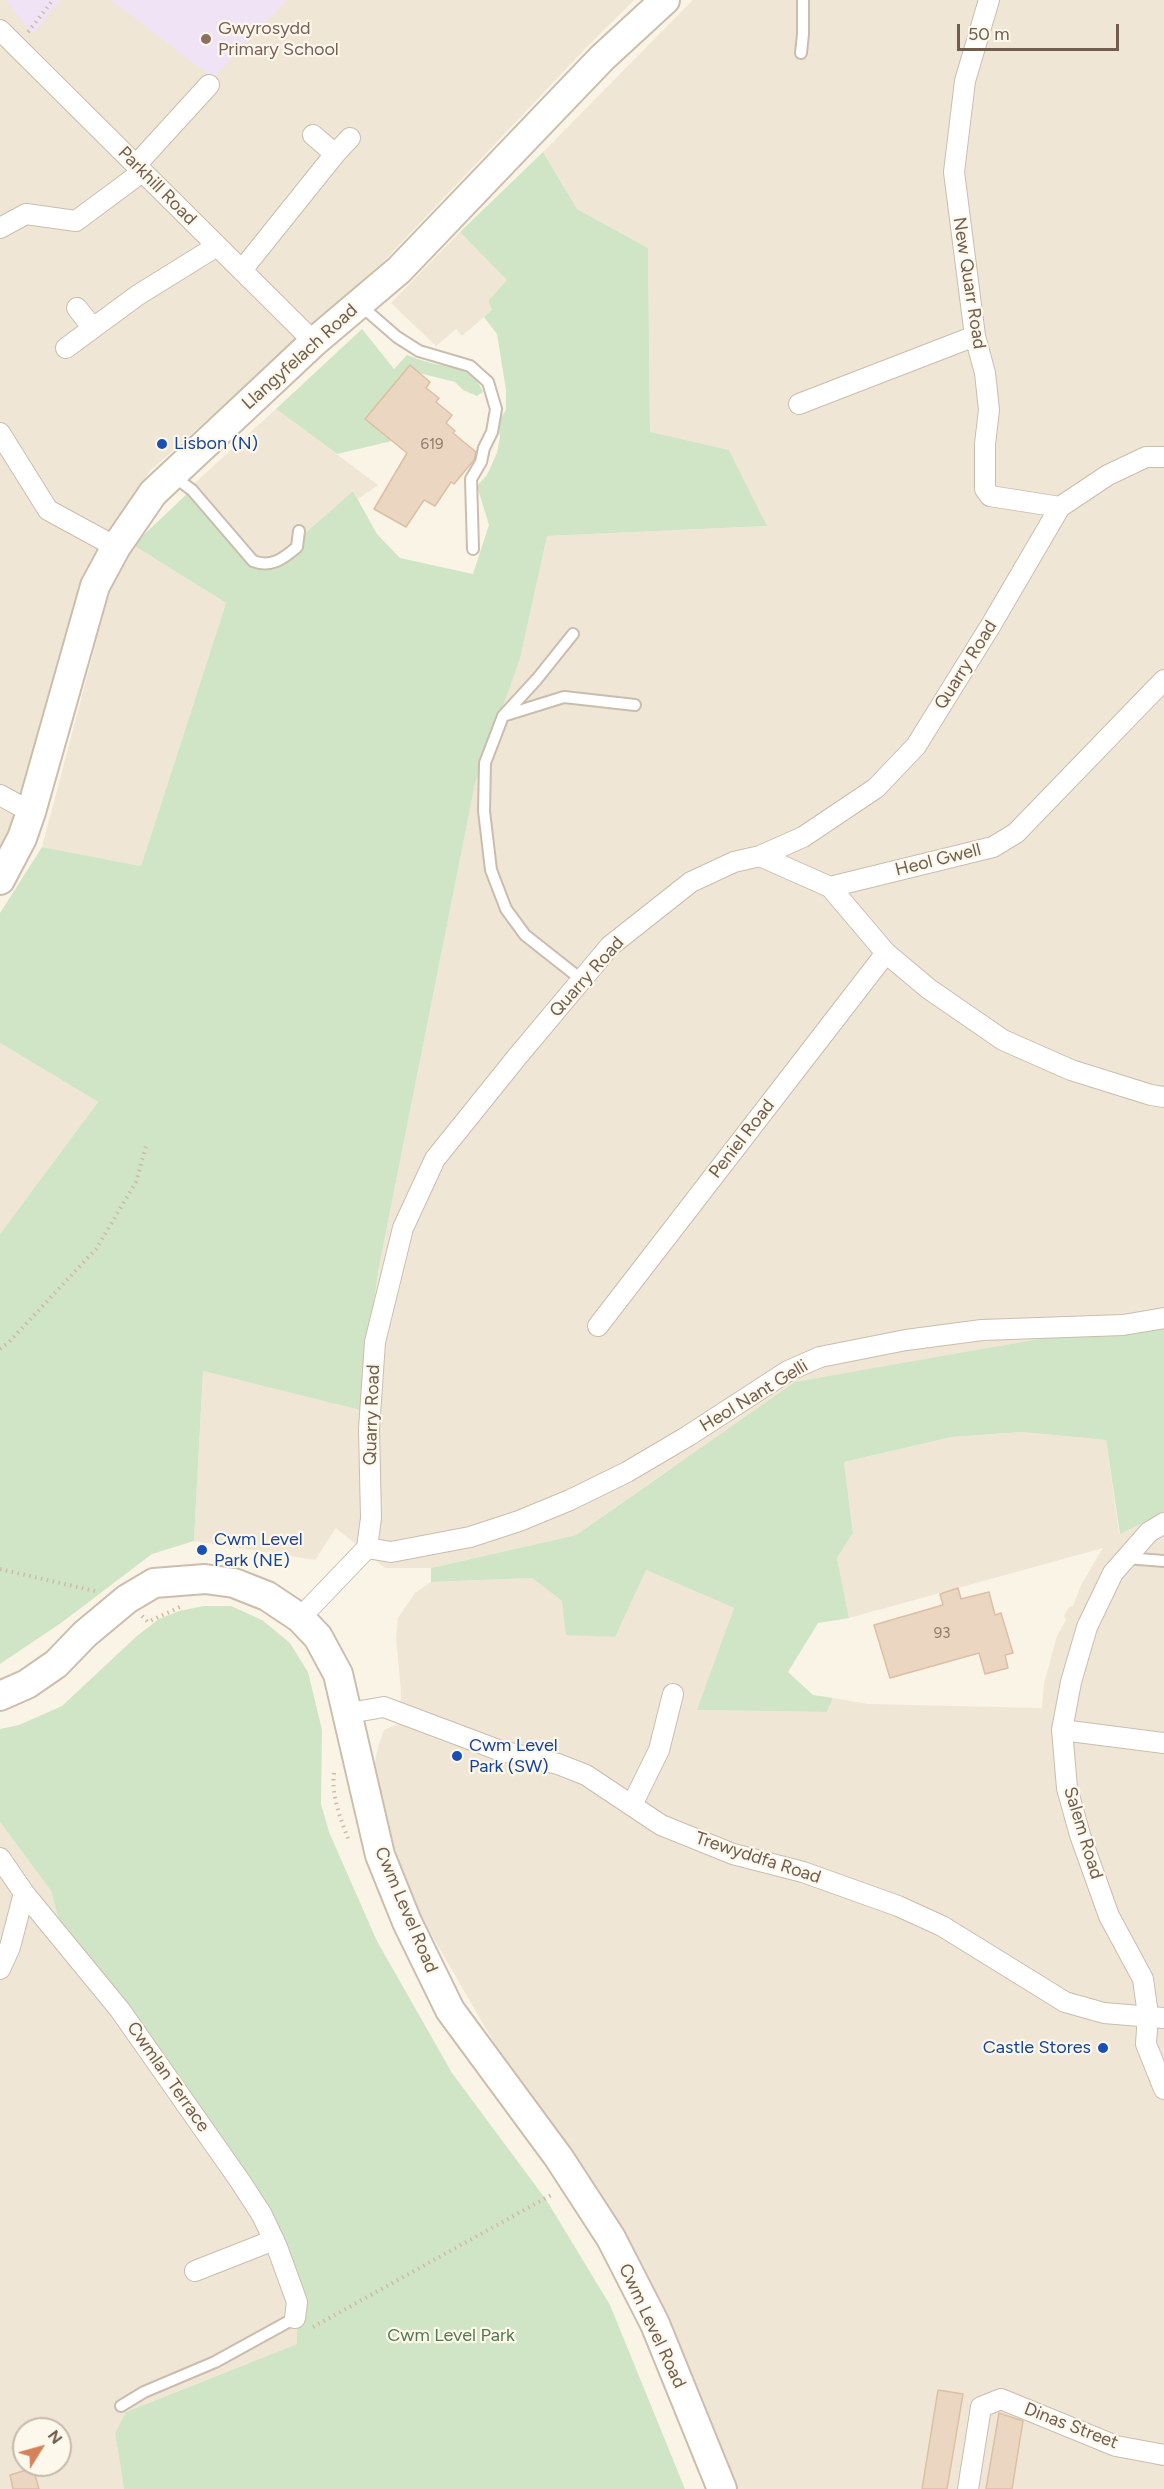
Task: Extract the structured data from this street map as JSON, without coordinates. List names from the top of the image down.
{
  "streets": {
    "street": [
      "Parkhill Road",
      "New Quarr Road",
      "Llangyfelach Road",
      "Quarry Road",
      "Heol Gwell",
      "Peniel Road",
      "Heol Nant Gelli",
      "Salem Road",
      "Trewyddfa Road",
      "Cwm Level Road",
      "Cwmlan Terrace",
      "Dinas Street"
    ]
  },
  "crossings": [
    ["Parkhill Road", "Llangyfelach Road"],
    ["New Quarr Road", "Quarry Road"],
    ["Quarry Road", "Heol Nant Gelli"],
    ["Salem Road", "Trewyddfa Road"],
    ["Trewyddfa Road", "Cwm Level Road"]
  ],
  "parks": ["Cwm Level Park"],
  "places": [
    "Gwyrosydd Primary School",
    "Lisbon (N)",
    "Cwm Level Park (NE)",
    "Cwm Level Park (SW)",
    "Castle Stores"
  ],
  "house_numbers": ["619", "93"],
  "scale_bar": "50 m",
  "north": "top right"
}
